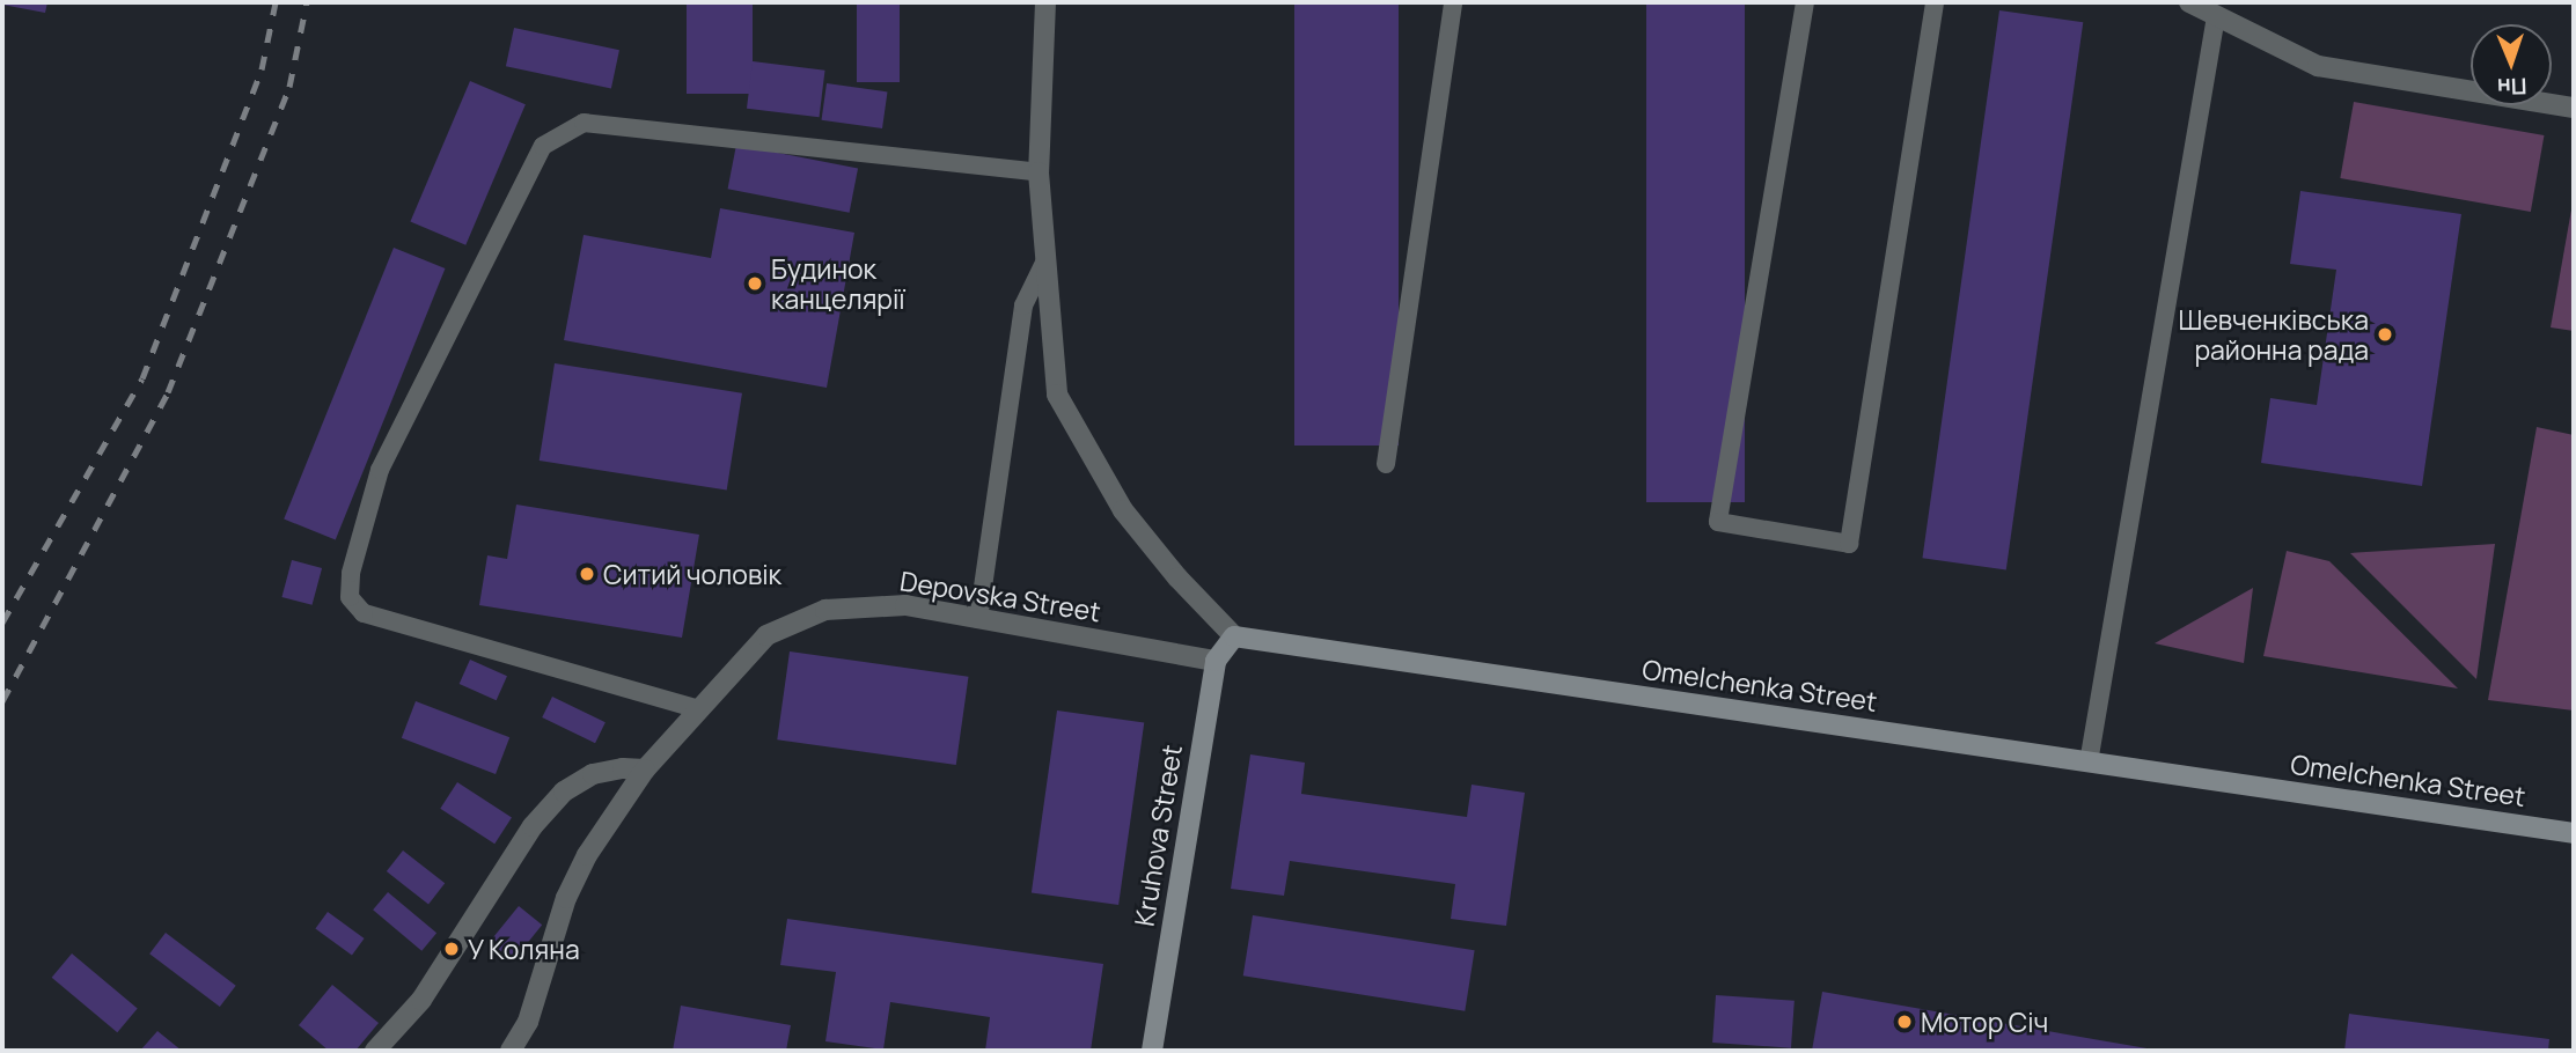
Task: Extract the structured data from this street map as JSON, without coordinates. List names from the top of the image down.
{
  "streets": {
    "street": ["Depovska Street", "Omelchenka Street", "Kruhova Street"]
  },
  "crossings": [
    ["Depovska Street", "Kruhova Street"],
    ["Omelchenka Street", "Kruhova Street"]
  ],
  "places": [
    "Будинок канцелярії",
    "Шевченківська районна рада",
    "Ситий чоловік",
    "У Коляна",
    "Мотор Січ"
  ],
  "north": "bottom"
}
